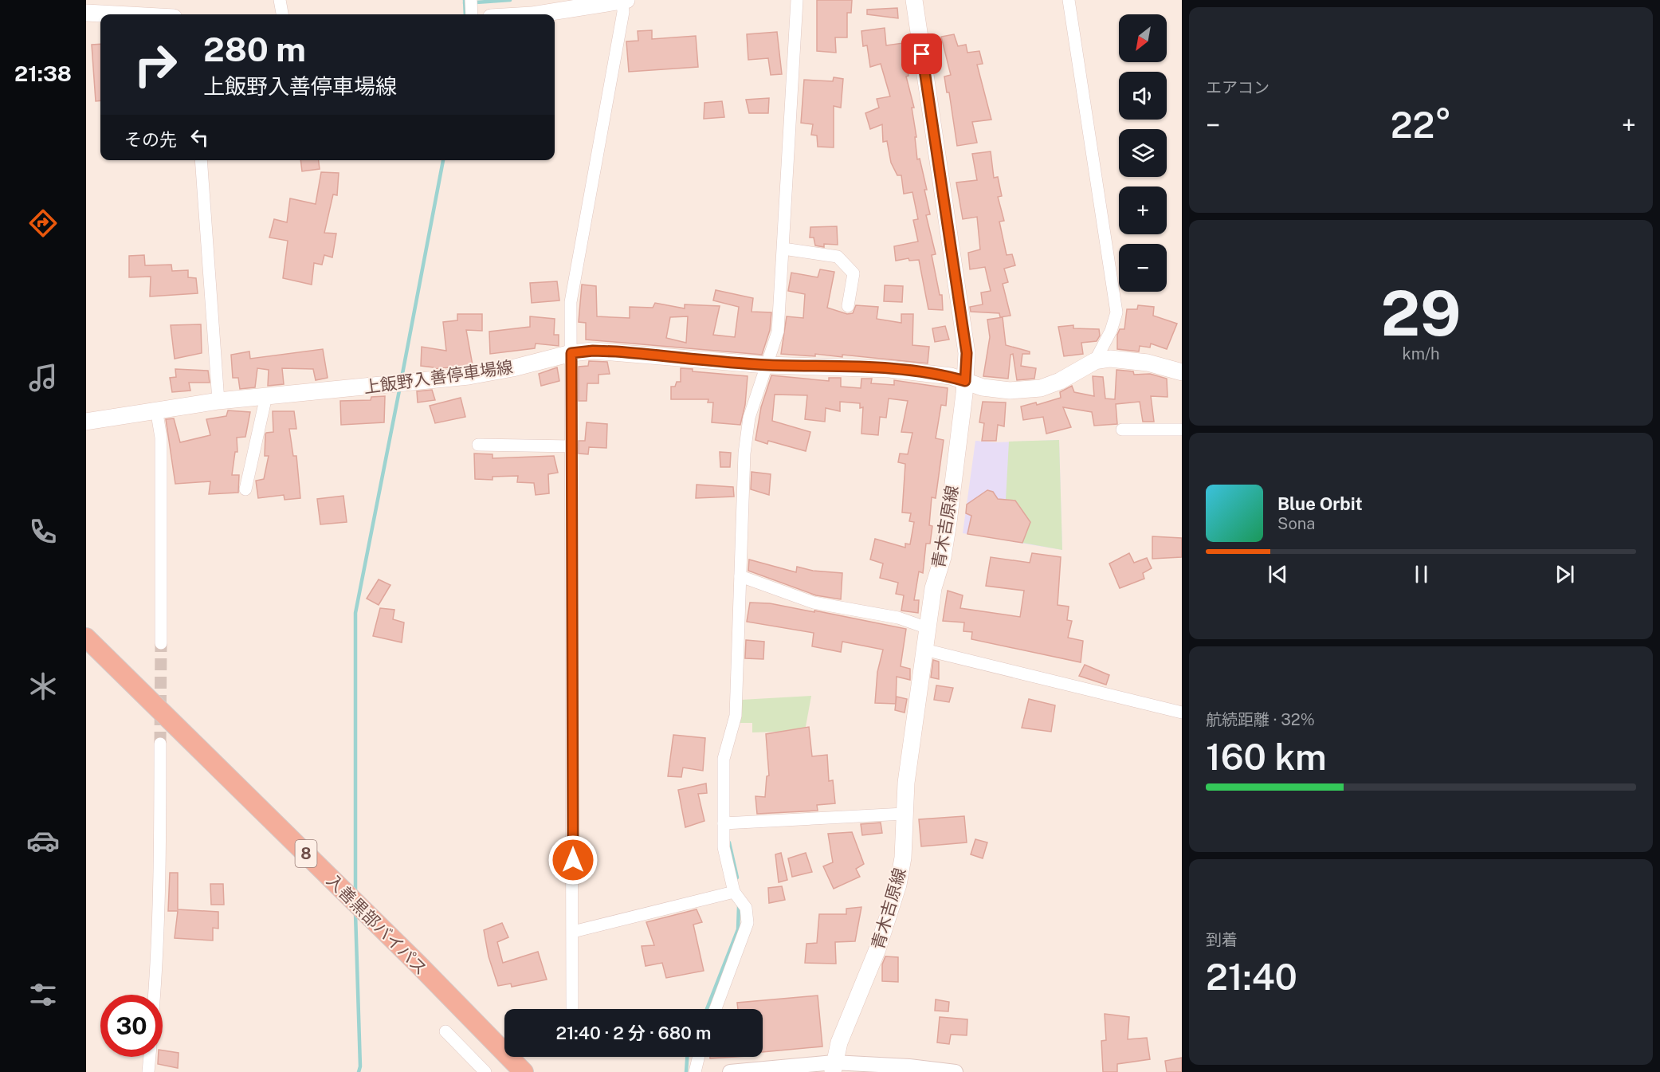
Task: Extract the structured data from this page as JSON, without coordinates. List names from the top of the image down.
{
  "streets": {
    "highway": ["8", "入善黒部バイパス"],
    "main road": ["上飯野入善停車場線", "青木吉原線"]
  },
  "crossings": [
    ["上飯野入善停車場線", "青木吉原線"]
  ],
  "north": "bottom left",
  "page": {
    "tabs": "21:38",
    "tile": [
      "エアコン",
      ["29", "km/h"],
      ["航続距離 · 32%", "160 km"],
      ["到着", "21:40"]
    ],
    "map_buttons": ["+", "−"],
    "turn": ["280 m", "上飯野入善停車場線"],
    "heat": ["−", "22°", "+"],
    "then": "その先",
    "song": ["Blue Orbit", "Sona"],
    "limit": "30",
    "trip": "21:40 · 2 分 · 680 m"
  }
}
